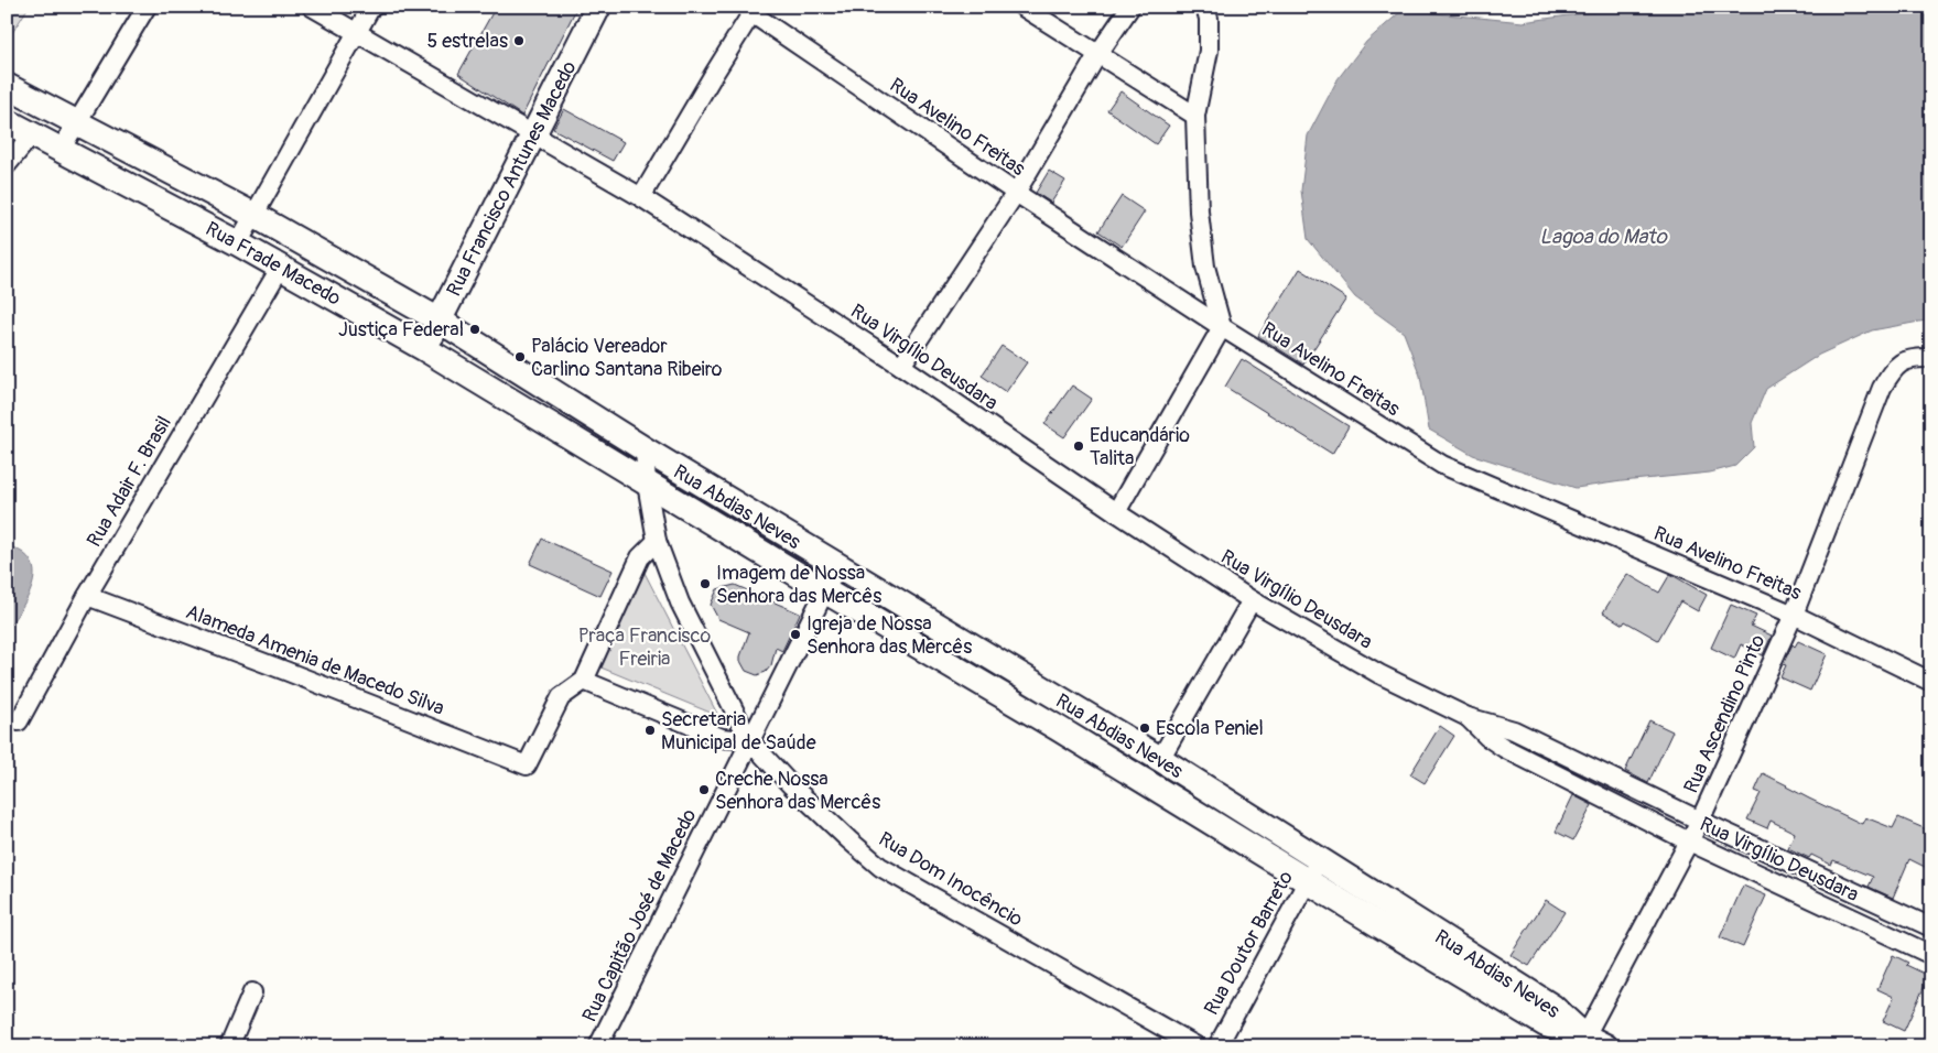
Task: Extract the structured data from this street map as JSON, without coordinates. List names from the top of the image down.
{
  "streets": {
    "main road": ["Rua Francisco Antunes Macedo", "Rua Frade Macedo", "Rua Abdias Neves"],
    "street": [
      "Rua Avelino Freitas",
      "Rua Virgílio Deusdara",
      "Rua Adair F. Brasil",
      "Alameda Amenia de Macedo Silva",
      "Rua Ascendino Pinto",
      "Rua Dom Inocêncio",
      "Rua Capitão José de Macedo",
      "Rua Doutor Barreto"
    ]
  },
  "crossings": [
    ["Rua Avelino Freitas", "Rua Ascendino Pinto"],
    ["Rua Francisco Antunes Macedo", "Rua Frade Macedo"],
    ["Rua Francisco Antunes Macedo", "Rua Virgílio Deusdara"],
    ["Rua Frade Macedo", "Rua Adair F. Brasil"],
    ["Rua Frade Macedo", "Rua Abdias Neves"],
    ["Rua Frade Macedo", "Rua Dom Inocêncio"],
    ["Rua Virgílio Deusdara", "Rua Ascendino Pinto"],
    ["Rua Adair F. Brasil", "Alameda Amenia de Macedo Silva"],
    ["Rua Abdias Neves", "Rua Ascendino Pinto"],
    ["Rua Abdias Neves", "Rua Dom Inocêncio"],
    ["Rua Abdias Neves", "Rua Capitão José de Macedo"],
    ["Rua Abdias Neves", "Rua Doutor Barreto"],
    ["Rua Dom Inocêncio", "Rua Capitão José de Macedo"]
  ],
  "water": ["Lagoa do Mato"],
  "parks": ["Praça Francisco Freiria"],
  "places": [
    "5 estrelas",
    "Justiça Federal",
    "Palácio Vereador Carlino Santana Ribeiro",
    "Educandário Talita",
    "Imagem de Nossa Senhora das Mercês",
    "Igreja de Nossa Senhora das Mercês",
    "Escola Peniel",
    "Secretaria Municipal de Saúde",
    "Creche Nossa Senhora das Mercês"
  ]
}
